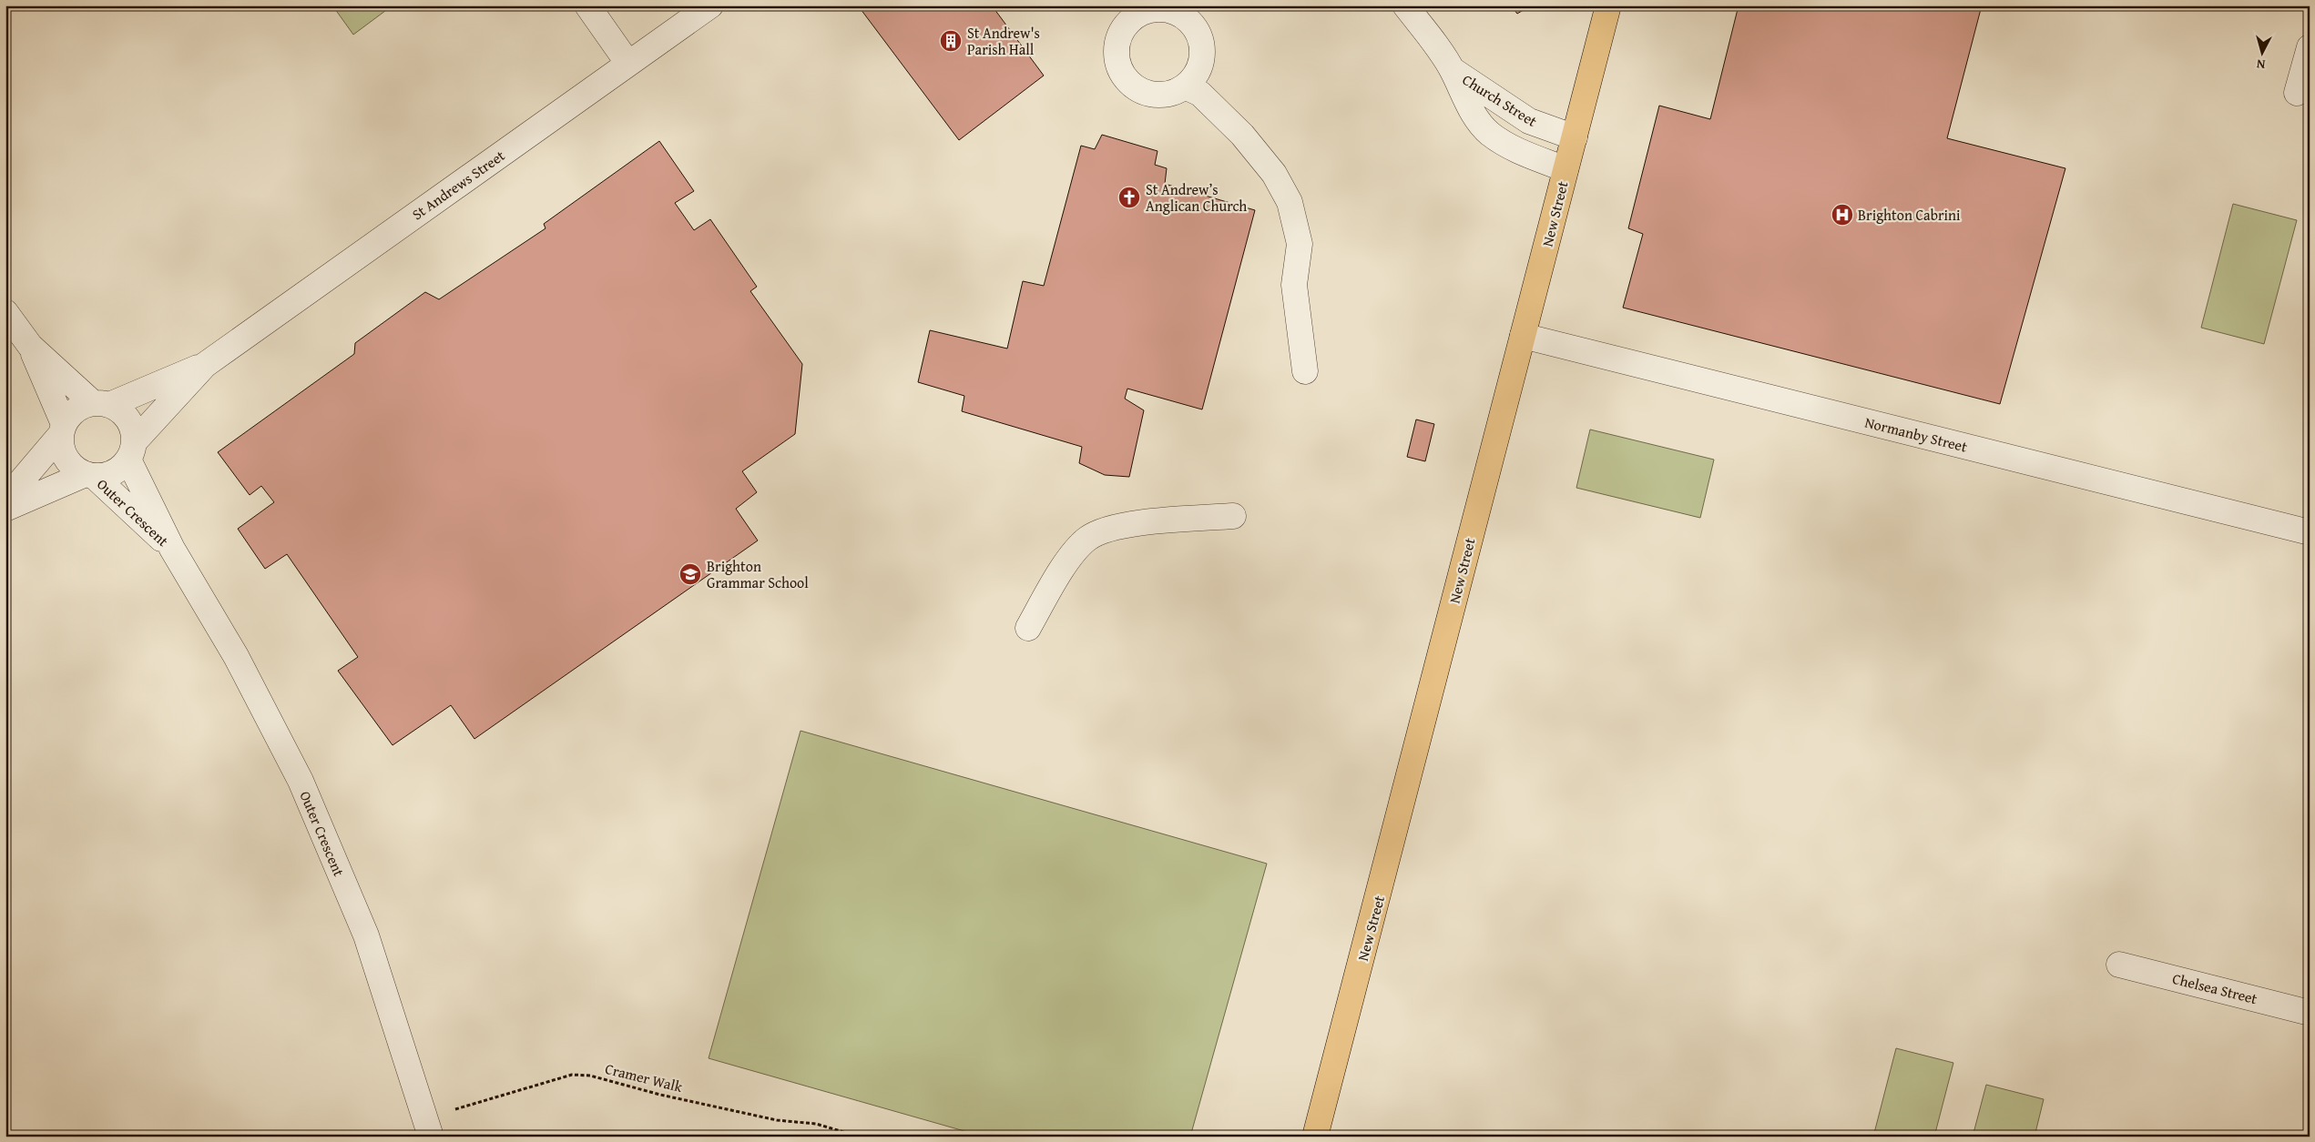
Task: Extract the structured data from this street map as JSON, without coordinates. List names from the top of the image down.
{
  "streets": {
    "main road": ["New Street"],
    "street": [
      "Church Street",
      "St Andrews Street",
      "Normanby Street",
      "Outer Crescent",
      "Chelsea Street"
    ],
    "path": ["Cramer Walk"]
  },
  "crossings": [
    ["Church Street", "New Street"],
    ["St Andrews Street", "Outer Crescent"],
    ["New Street", "Normanby Street"],
    ["Outer Crescent", "Cramer Walk"]
  ],
  "places": {
    "building": ["St Andrew's Parish Hall"],
    "church": ["St Andrew’s Anglican Church"],
    "hospital": ["Brighton Cabrini"],
    "school or university": ["Brighton Grammar School"]
  },
  "north": "bottom"
}
